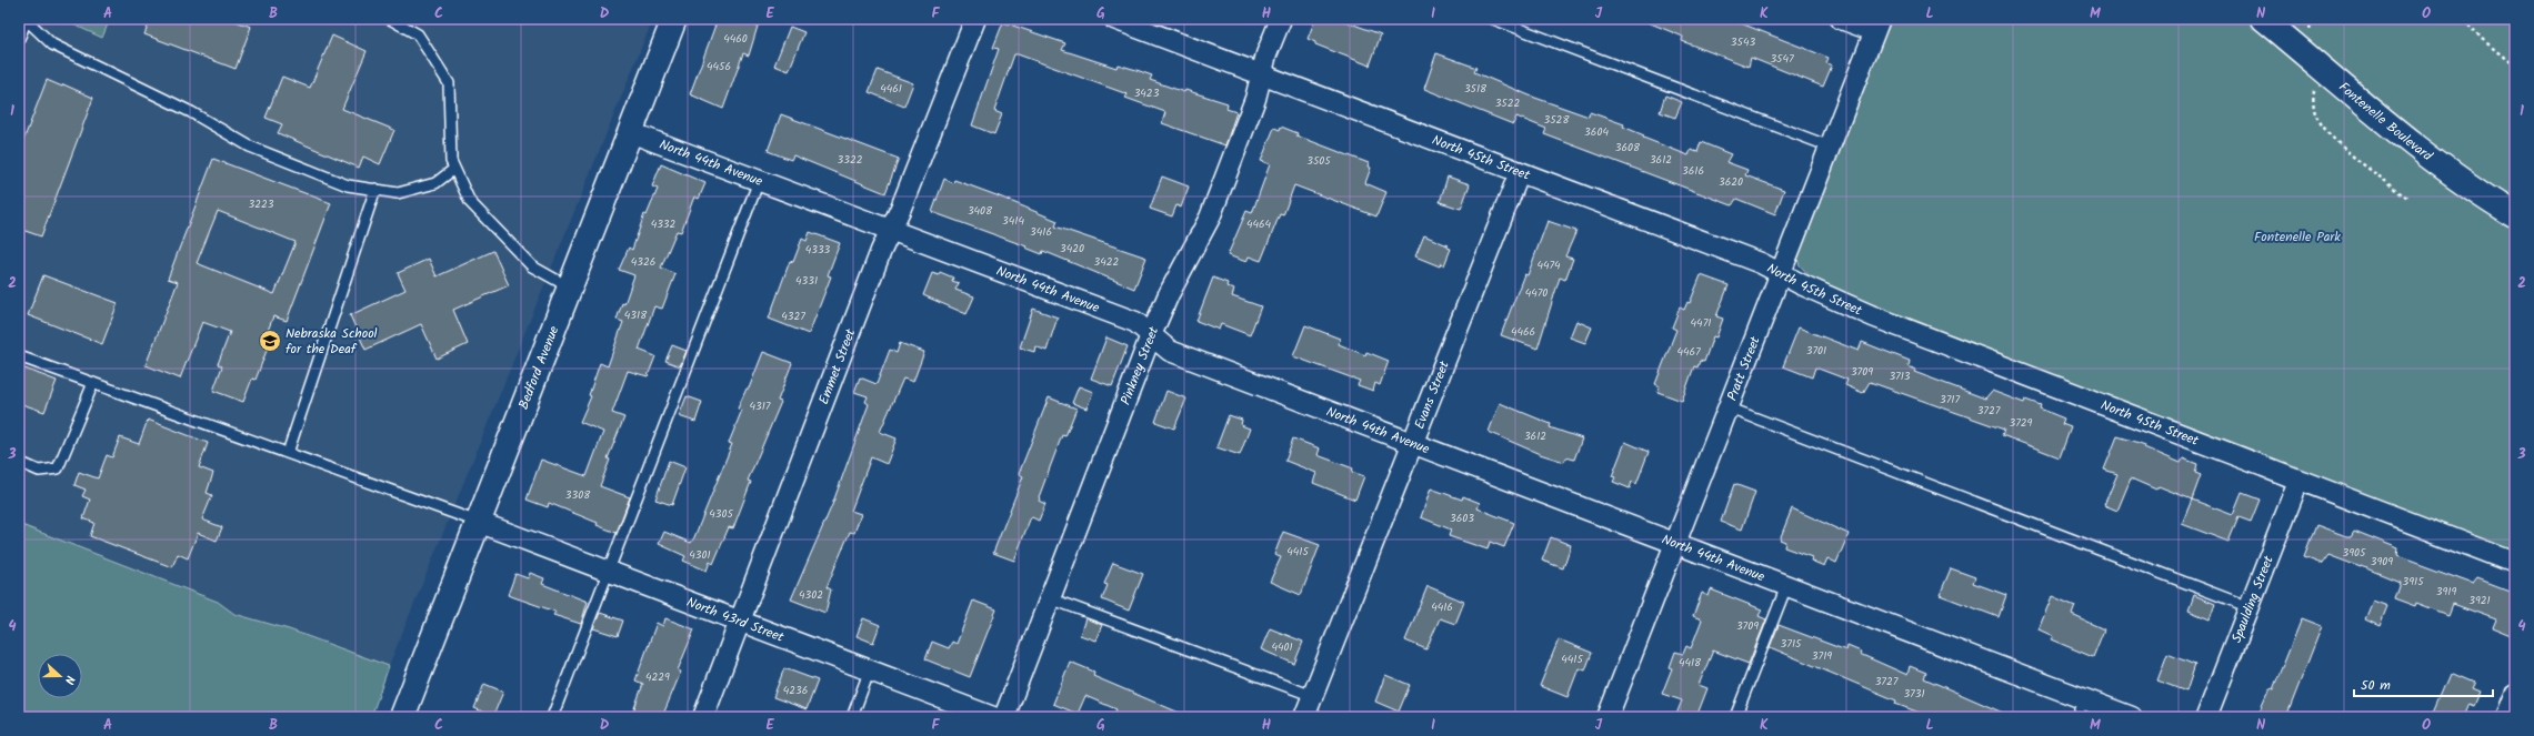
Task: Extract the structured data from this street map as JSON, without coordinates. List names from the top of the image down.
{
  "streets": {
    "street": [
      "Fontenelle Boulevard",
      "North 45th Street",
      "North 44th Avenue",
      "Pinkney Street",
      "Bedford Avenue",
      "Emmet Street",
      "Pratt Street",
      "Evans Street",
      "Spaulding Street",
      "North 43rd Street"
    ]
  },
  "crossings": [
    ["North 45th Street", "Pinkney Street"],
    ["North 45th Street", "Pratt Street"],
    ["North 45th Street", "Evans Street"],
    ["North 45th Street", "Spaulding Street"],
    ["North 44th Avenue", "Pinkney Street"],
    ["North 44th Avenue", "Bedford Avenue"],
    ["North 44th Avenue", "Emmet Street"],
    ["North 44th Avenue", "Pratt Street"],
    ["North 44th Avenue", "Evans Street"],
    ["Bedford Avenue", "North 43rd Street"],
    ["Emmet Street", "North 43rd Street"]
  ],
  "parks": ["Fontenelle Park"],
  "places": {
    "school or university": ["Nebraska School for the Deaf"]
  },
  "house_numbers": [
    "4460",
    "3543",
    "3547",
    "4456",
    "4461",
    "3518",
    "3423",
    "3522",
    "3528",
    "3604",
    "3608",
    "3322",
    "3612",
    "3505",
    "3616",
    "3620",
    "3223",
    "3408",
    "3414",
    "4332",
    "4464",
    "3416",
    "3420",
    "4333",
    "4326",
    "3422",
    "4474",
    "4331",
    "4470",
    "4318",
    "4327",
    "4471",
    "4466",
    "3701",
    "4467",
    "3709",
    "3713",
    "3717",
    "4317",
    "3727",
    "3729",
    "3612",
    "3308",
    "4305",
    "3603",
    "4415",
    "3905",
    "4301",
    "3909",
    "3915",
    "3919",
    "4302",
    "3921",
    "4416",
    "3709",
    "3715",
    "4401",
    "3719",
    "4415",
    "4418",
    "4229",
    "3727",
    "4236",
    "3731"
  ],
  "scale_bar": "50 m",
  "north": "right",
  "grid": {
    "columns": [
      "A",
      "B",
      "C",
      "D",
      "E",
      "F",
      "G",
      "H",
      "I",
      "J",
      "K",
      "L",
      "M",
      "N",
      "O"
    ],
    "rows": [
      "1",
      "2",
      "3",
      "4"
    ]
  }
}
